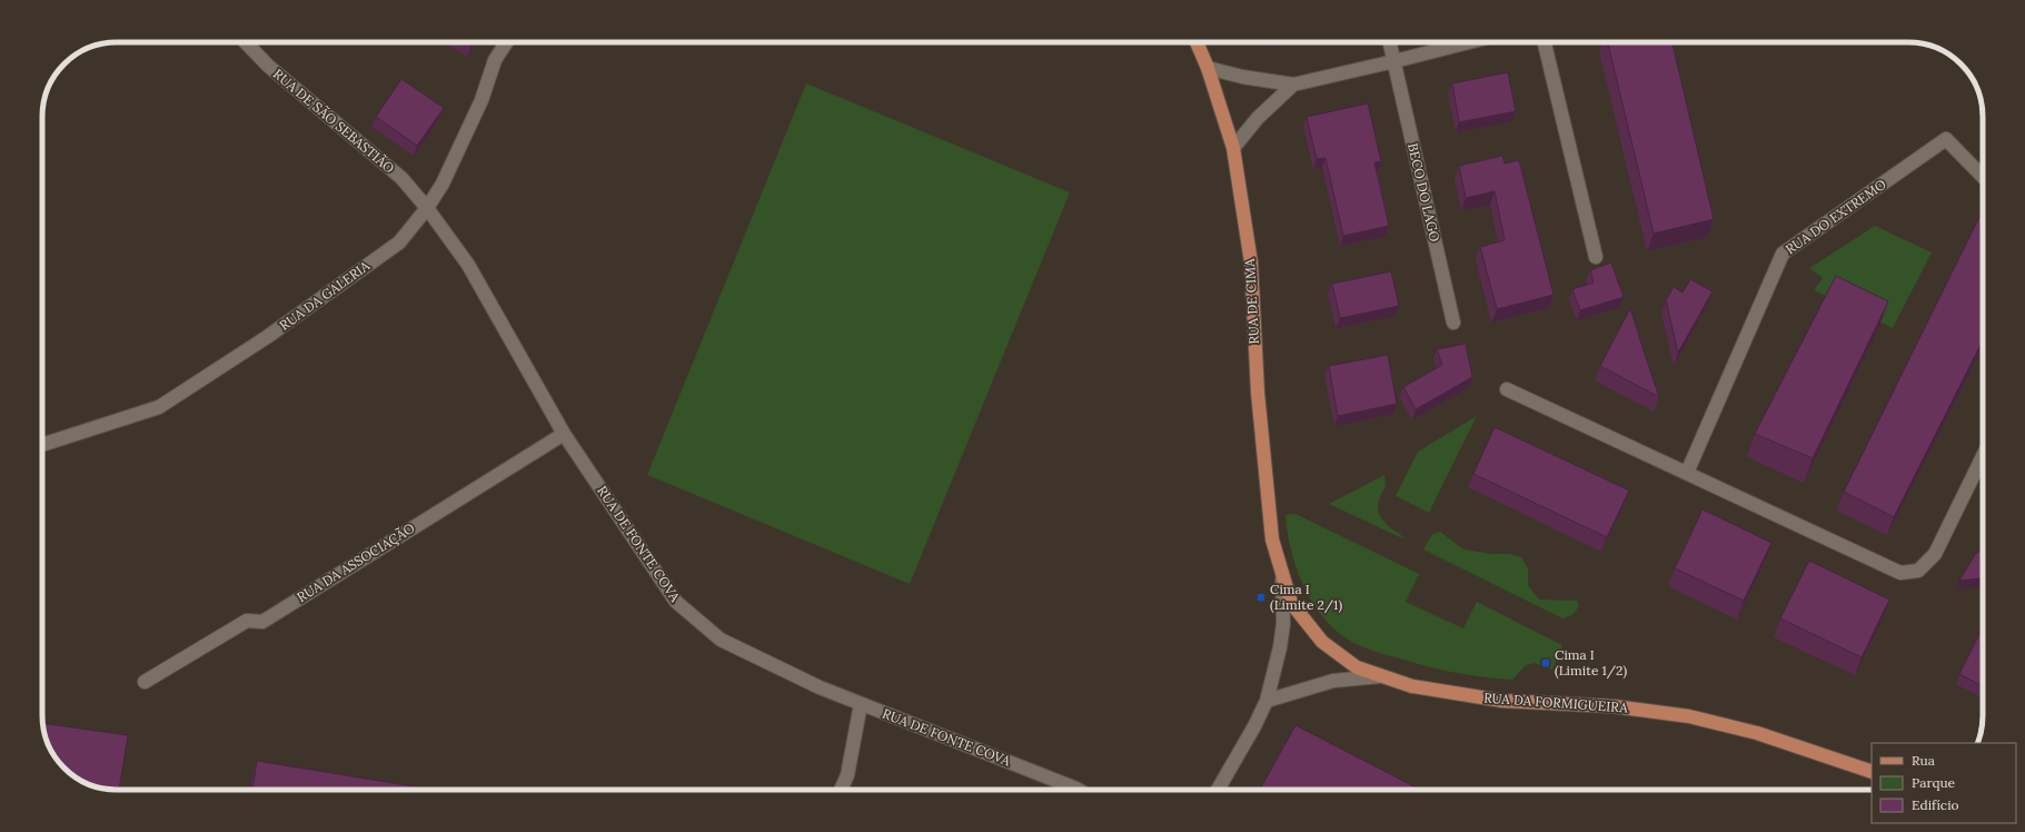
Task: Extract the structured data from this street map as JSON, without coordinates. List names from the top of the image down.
{
  "streets": {
    "main road": ["RUA DE CIMA", "RUA DA FORMIGUEIRA"],
    "street": [
      "RUA DE SÃO SEBASTIÃO",
      "BECO DO LAGO",
      "RUA DO EXTREMO",
      "RUA DA GALERIA",
      "RUA DE FONTE COVA",
      "RUA DA ASSOCIAÇÃO"
    ]
  },
  "crossings": [
    ["RUA DE SÃO SEBASTIÃO", "RUA DA GALERIA"],
    ["RUA DE SÃO SEBASTIÃO", "RUA DE FONTE COVA"],
    ["RUA DA GALERIA", "RUA DE FONTE COVA"],
    ["RUA DE CIMA", "RUA DA FORMIGUEIRA"],
    ["RUA DE FONTE COVA", "RUA DA ASSOCIAÇÃO"]
  ],
  "places": {
    "transit": ["Cima I (Limite 2/1)", "Cima I (Limite 1/2)"]
  },
  "legend": ["Rua", "Parque", "Edifício"]
}
